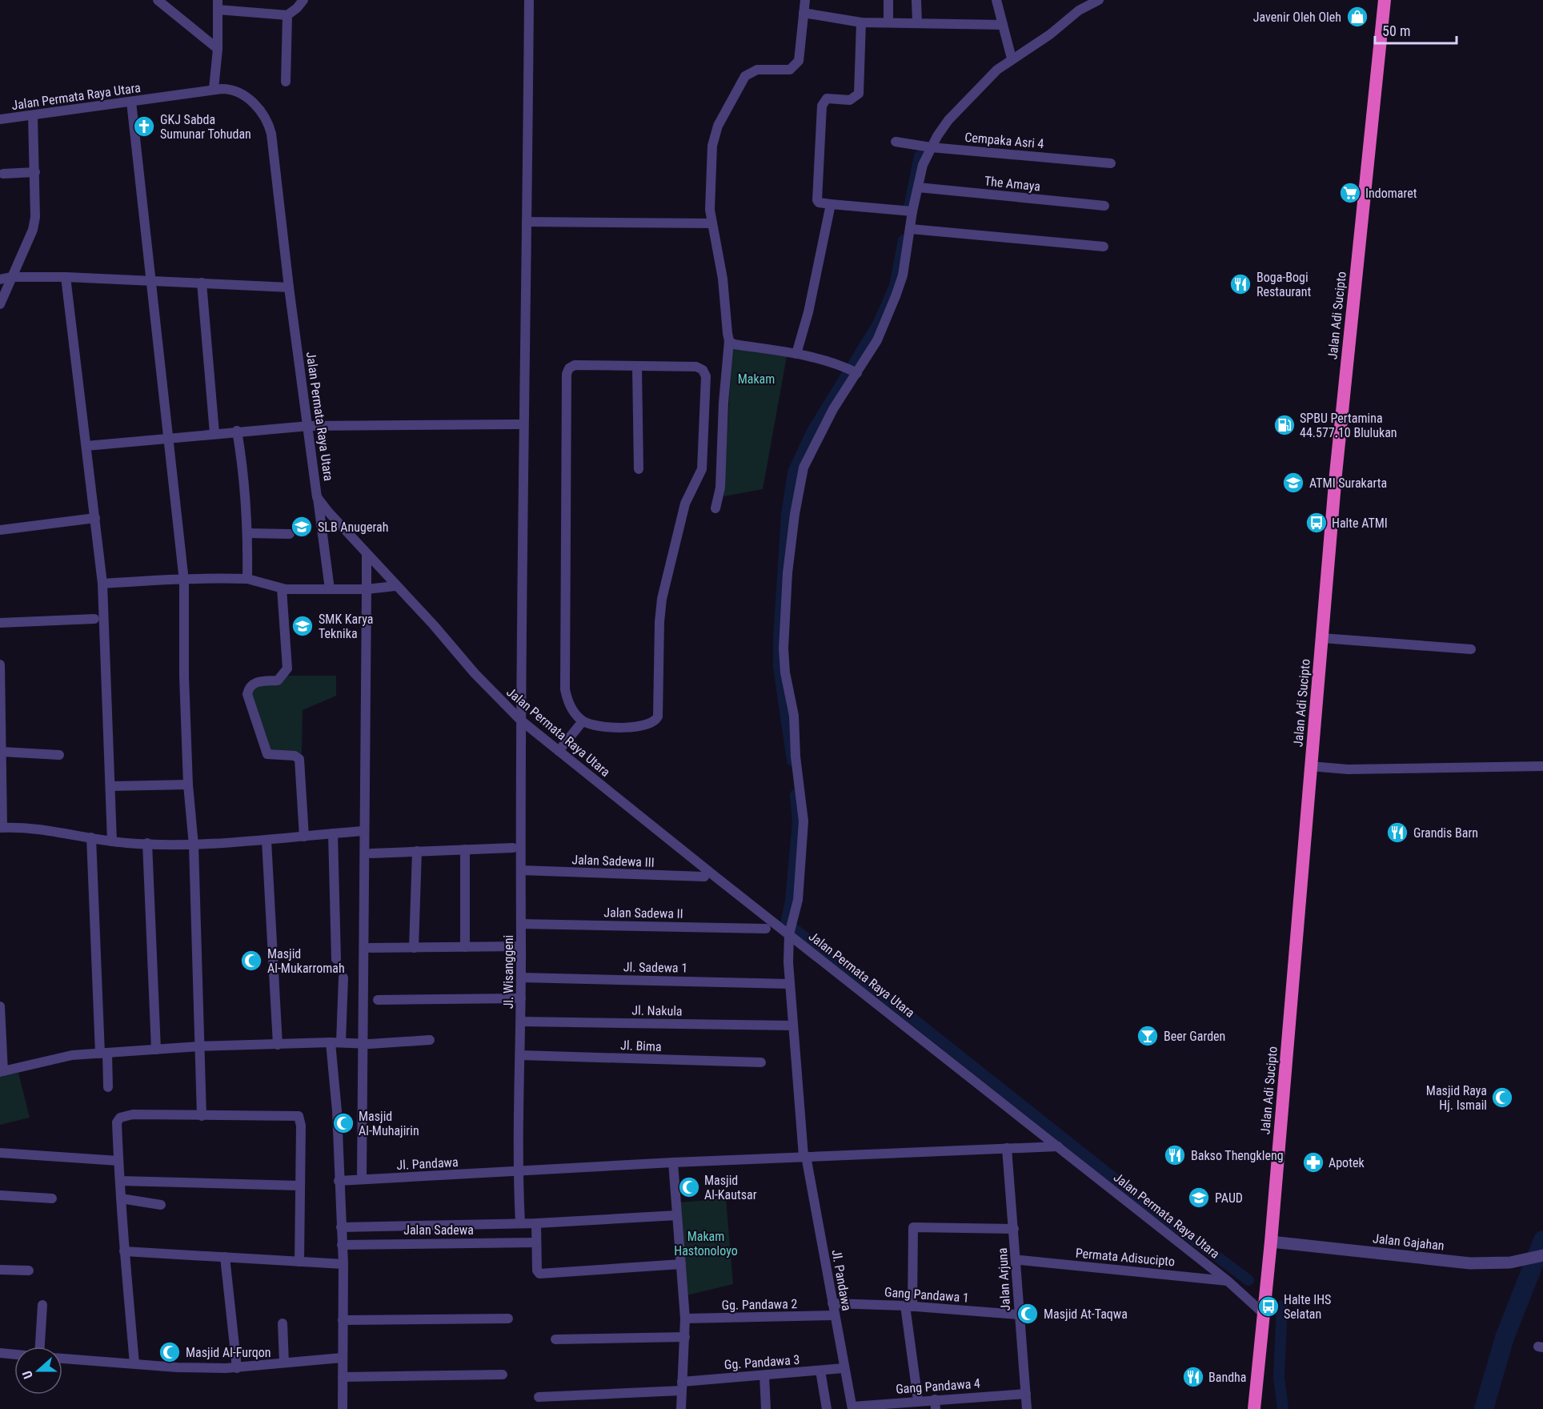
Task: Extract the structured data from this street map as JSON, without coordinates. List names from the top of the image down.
{
  "streets": {
    "highway": ["Jalan Adi Sucipto"],
    "street": [
      "Jalan Permata Raya Utara",
      "Cempaka Asri 4",
      "The Amaya",
      "Jalan Sadewa III",
      "Jalan Sadewa II",
      "Jl. Sadewa 1",
      "Jl. Wisanggeni",
      "Jl. Nakula",
      "Jl. Bima",
      "Jl. Pandawa",
      "Jalan Sadewa",
      "Jalan Gajahan",
      "Permata Adisucipto",
      "Jalan Arjuna",
      "Gang Pandawa 1",
      "Gg. Pandawa 2",
      "Gg. Pandawa 3",
      "Gang Pandawa 4"
    ]
  },
  "crossings": [
    ["Jalan Permata Raya Utara", "Jalan Adi Sucipto"],
    ["Jalan Permata Raya Utara", "Jl. Wisanggeni"],
    ["Jalan Permata Raya Utara", "Jl. Pandawa"],
    ["Jalan Permata Raya Utara", "Permata Adisucipto"],
    ["Cempaka Asri 4", "Jl. Pandawa"],
    ["The Amaya", "Jl. Pandawa"],
    ["Jalan Adi Sucipto", "Jalan Gajahan"],
    ["Jalan Sadewa III", "Jl. Wisanggeni"],
    ["Jalan Sadewa II", "Jl. Wisanggeni"],
    ["Jl. Sadewa 1", "Jl. Wisanggeni"],
    ["Jl. Sadewa 1", "Jl. Pandawa"],
    ["Jl. Wisanggeni", "Jl. Nakula"],
    ["Jl. Wisanggeni", "Jl. Bima"],
    ["Jl. Wisanggeni", "Jl. Pandawa"],
    ["Jl. Nakula", "Jl. Pandawa"],
    ["Jl. Pandawa", "Jalan Arjuna"],
    ["Jl. Pandawa", "Gang Pandawa 1"],
    ["Jl. Pandawa", "Gg. Pandawa 2"],
    ["Jl. Pandawa", "Gg. Pandawa 3"],
    ["Jl. Pandawa", "Gang Pandawa 4"],
    ["Jalan Arjuna", "Gang Pandawa 1"],
    ["Jalan Arjuna", "Gang Pandawa 4"]
  ],
  "parks": ["Makam", "Makam Hastonoloyo"],
  "places": {
    "shop": ["Javenir Oleh Oleh"],
    "church": ["GKJ Sabda Sumunar Tohudan"],
    "supermarket": ["Indomaret"],
    "restaurant": [
      "Boga-Bogi Restaurant",
      "Grandis Barn",
      "Bakso Thengkleng",
      "Bandha"
    ],
    "fuel station": ["SPBU Pertamina 44.577.10 Blulukan"],
    "school or university": [
      "ATMI Surakarta",
      "SLB Anugerah",
      "SMK Karya Teknika",
      "PAUD"
    ],
    "bus stop": ["Halte ATMI", "Halte IHS Selatan"],
    "mosque": [
      "Masjid Al-Mukarromah",
      "Masjid Raya Hj. Ismail",
      "Masjid Al-Muhajirin",
      "Masjid Al-Kautsar",
      "Masjid At-Taqwa",
      "Masjid Al-Furqon"
    ],
    "bar": ["Beer Garden"],
    "pharmacy": ["Apotek"]
  },
  "scale_bar": "50 m",
  "north": "left"
}
